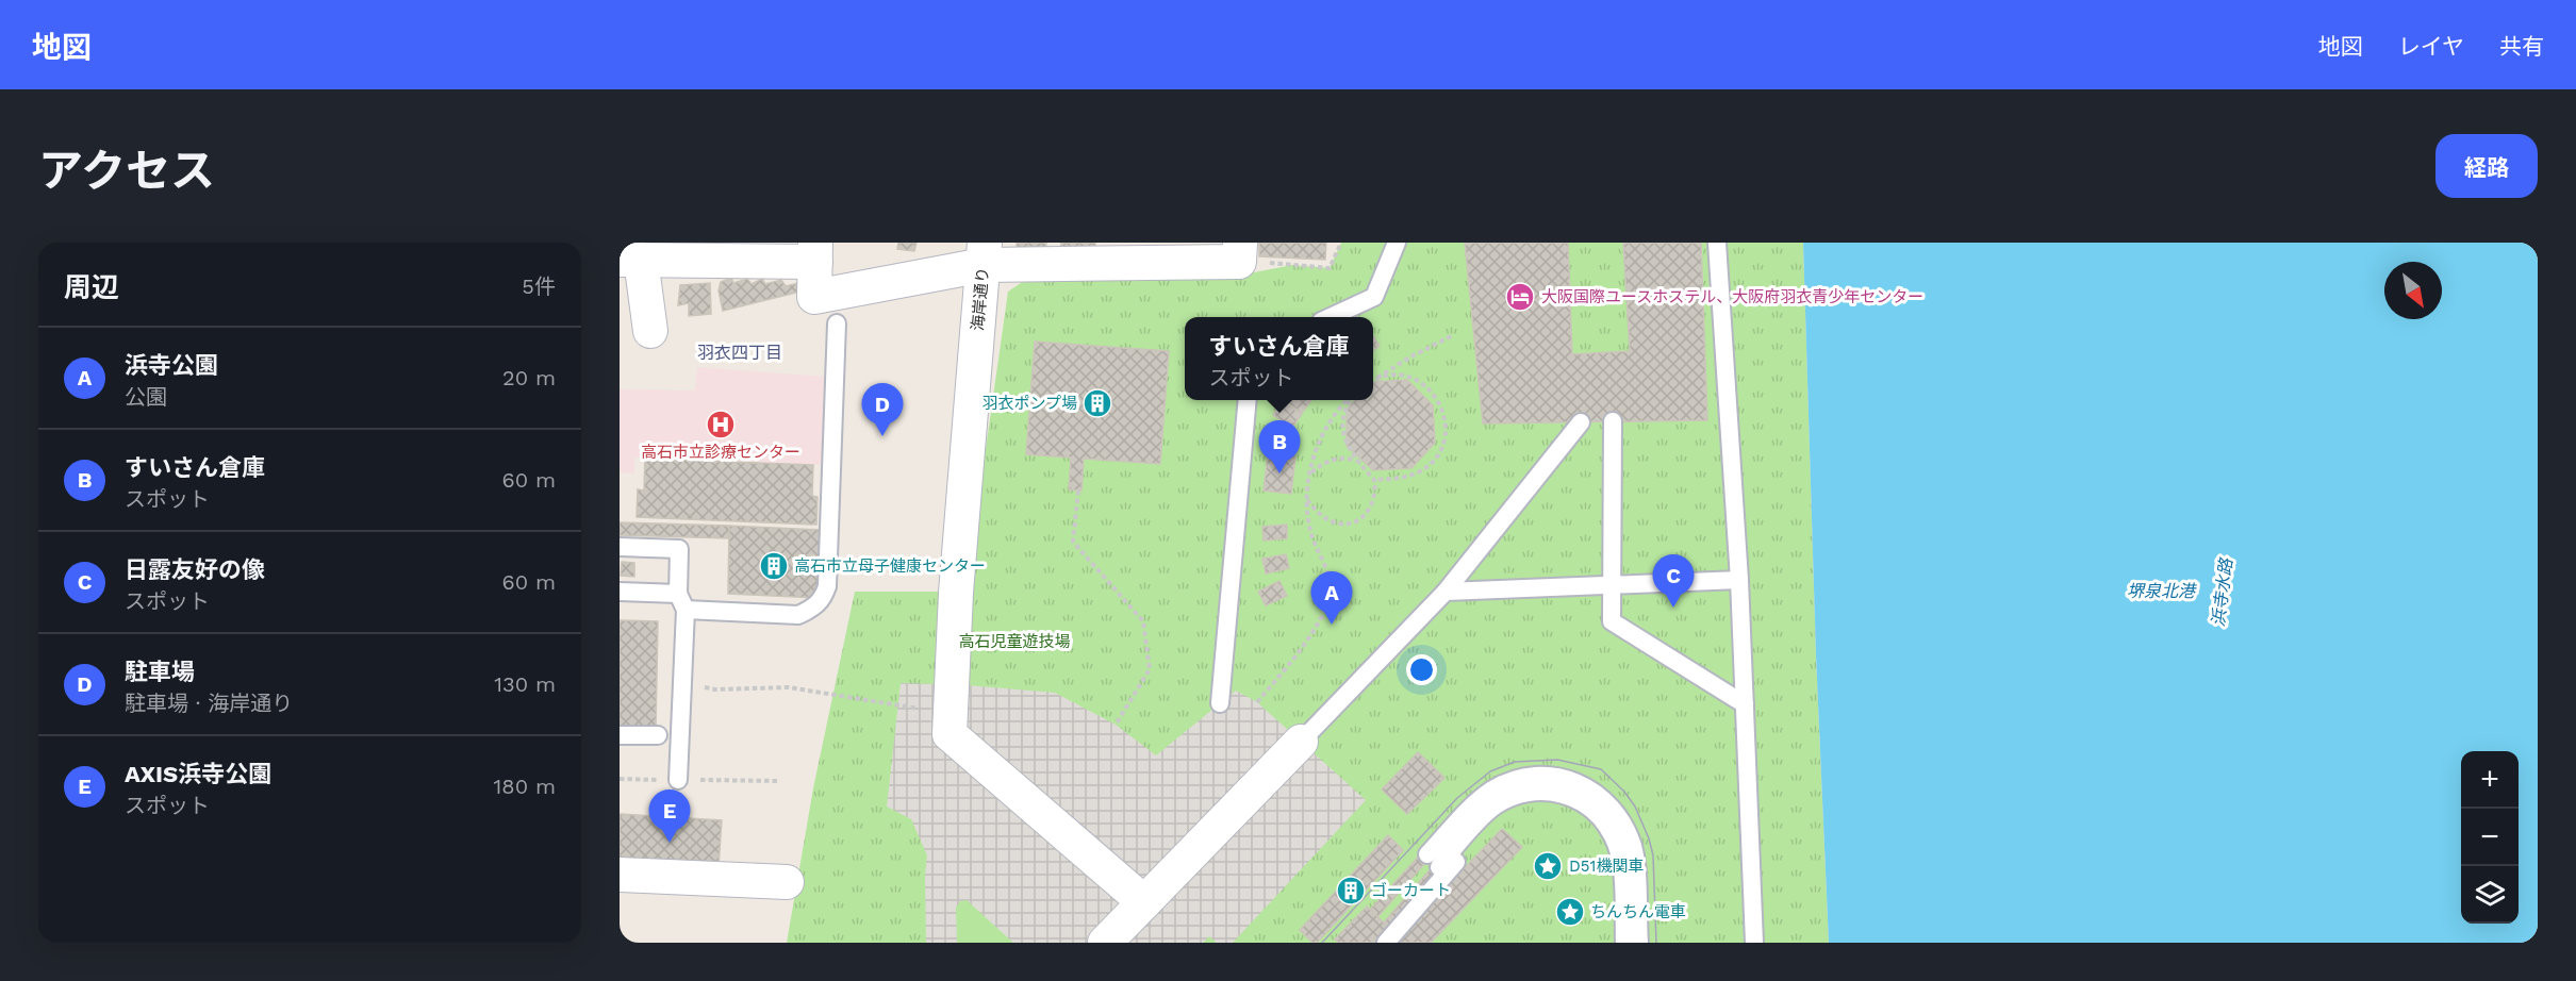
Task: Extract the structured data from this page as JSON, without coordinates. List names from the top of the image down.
{
  "streets": {
    "street": ["海岸通り"]
  },
  "districts": ["羽衣四丁目"],
  "water": ["堺泉北港", "浜寺水路"],
  "parks": ["高石児童遊技場"],
  "places": {
    "hotel": ["大阪国際ユースホステル、大阪府羽衣青少年センター"],
    "building": ["羽衣ポンプ場", "高石市立母子健康センター", "ゴーカート"],
    "hospital": ["高石市立診療センター"],
    "place": ["D51機関車", "ちんちん電車"]
  },
  "north": "bottom right",
  "page": {
    "header": "地図",
    "nav": ["地図", "レイヤ", "共有"],
    "title": "アクセス",
    "buttons": "経路",
    "heading": ["周辺", "5件"],
    "popup": ["すいさん倉庫", "スポット"],
    "list": [
      {
        "mark": "A",
        "name": "浜寺公園",
        "note": "公園",
        "value": "20 m"
      },
      {
        "mark": "B",
        "name": "すいさん倉庫",
        "note": "スポット",
        "value": "60 m"
      },
      {
        "mark": "C",
        "name": "日露友好の像",
        "note": "スポット",
        "value": "60 m"
      },
      {
        "mark": "D",
        "name": "駐車場",
        "note": "駐車場 · 海岸通り",
        "value": "130 m"
      },
      {
        "mark": "E",
        "name": "AXIS浜寺公園",
        "note": "スポット",
        "value": "180 m"
      }
    ],
    "pins": [
      "D",
      "B",
      "C",
      "A",
      "E"
    ],
    "map_buttons": ["+", "−"]
  }
}
